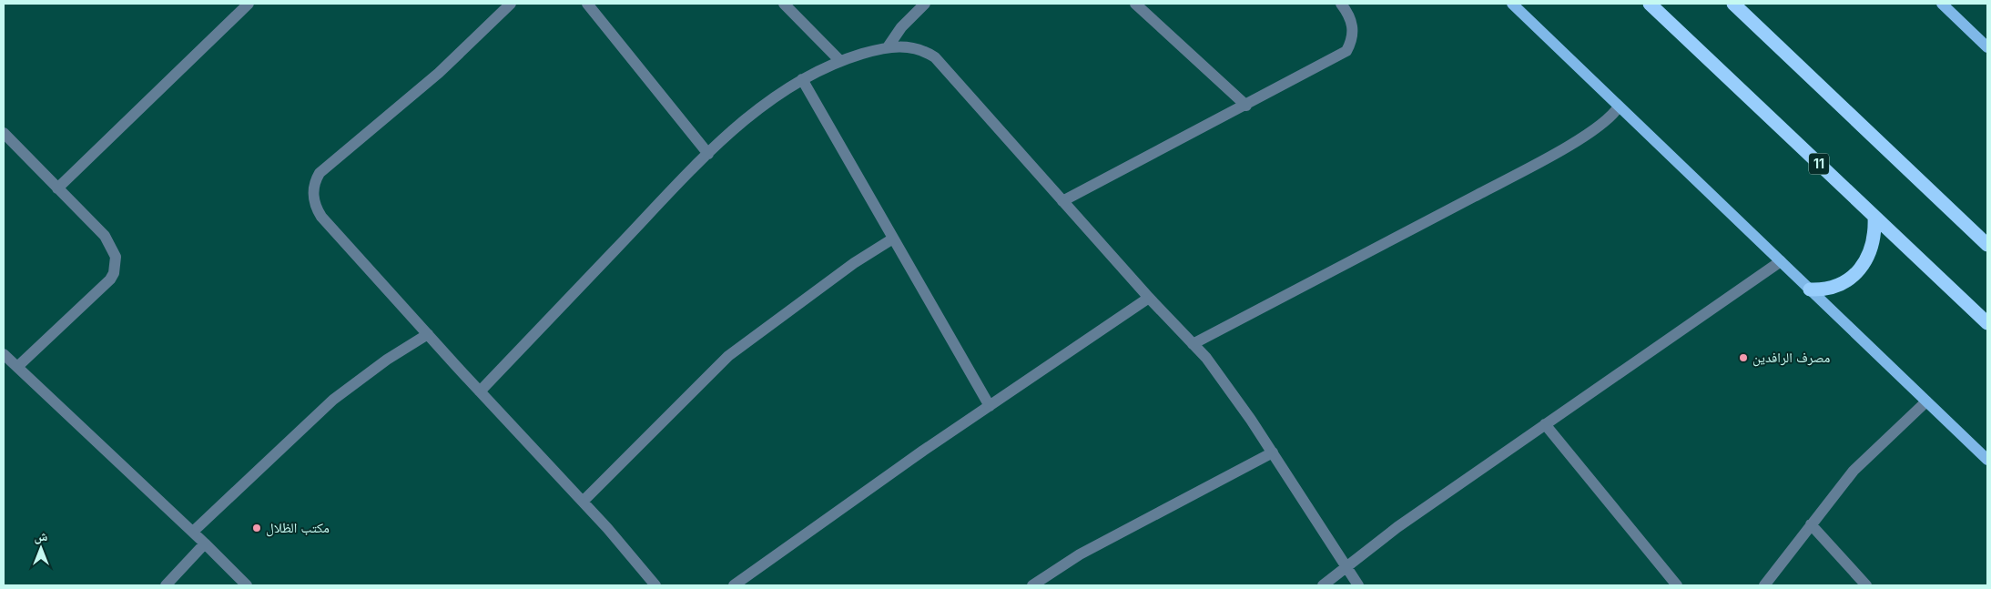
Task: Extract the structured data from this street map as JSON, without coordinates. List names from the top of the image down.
{
  "streets": {
    "highway": ["11"]
  },
  "places": ["مصرف الرافدين", "مكتب الظلال"],
  "north": "top"
}
